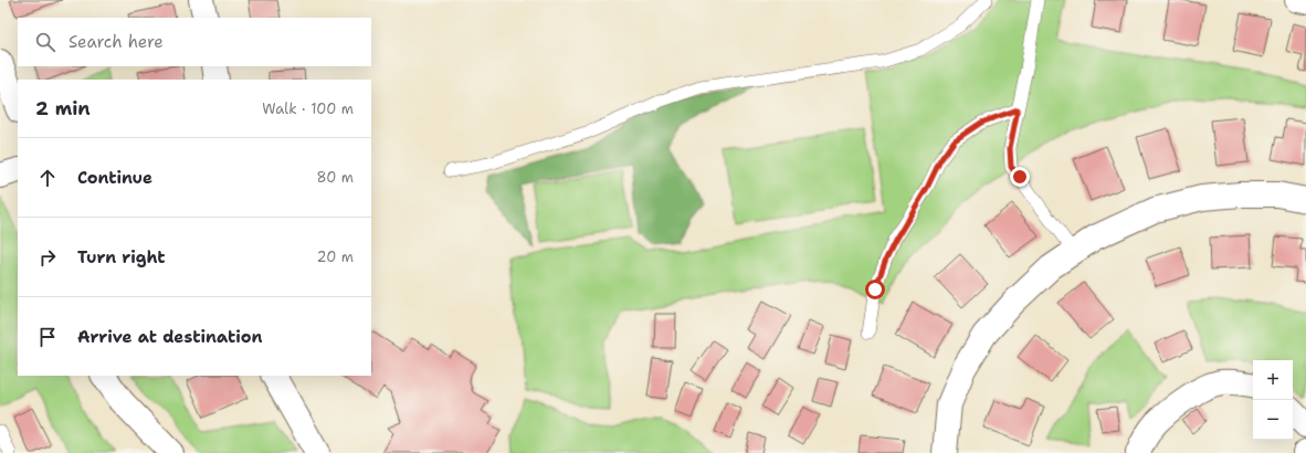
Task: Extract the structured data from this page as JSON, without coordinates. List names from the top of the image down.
{
  "page": {
    "search": "Search here",
    "heading": ["2 min", "Walk · 100 m"],
    "list": [
      ["Continue", "80 m"],
      ["Turn right", "20 m"],
      "Arrive at destination"
    ],
    "map_buttons": ["+", "−"]
  }
}
